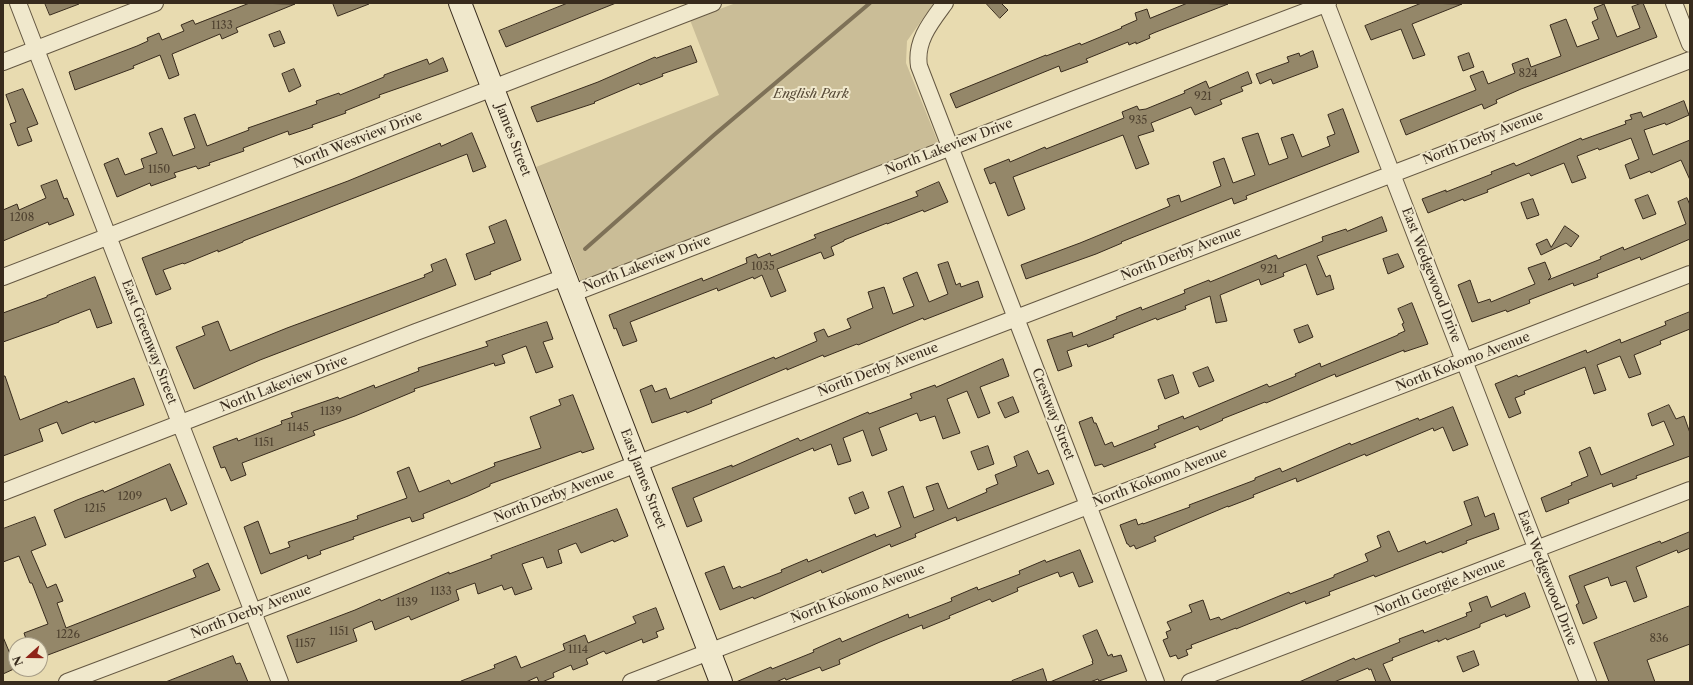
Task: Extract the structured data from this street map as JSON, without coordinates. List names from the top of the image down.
{
  "streets": {
    "street": [
      "North Derby Avenue",
      "North Westview Drive",
      "James Street",
      "North Lakeview Drive",
      "East Wedgewood Drive",
      "East Greenway Street",
      "North Kokomo Avenue",
      "Crestway Street",
      "East James Street",
      "North Georgie Avenue"
    ]
  },
  "crossings": [
    ["North Derby Avenue", "East Wedgewood Drive"],
    ["North Derby Avenue", "East Greenway Street"],
    ["North Derby Avenue", "Crestway Street"],
    ["North Derby Avenue", "East James Street"],
    ["North Westview Drive", "James Street"],
    ["North Westview Drive", "East Greenway Street"],
    ["James Street", "North Lakeview Drive"],
    ["James Street", "East James Street"],
    ["North Lakeview Drive", "East Wedgewood Drive"],
    ["North Lakeview Drive", "East Greenway Street"],
    ["North Lakeview Drive", "Crestway Street"],
    ["North Lakeview Drive", "East James Street"],
    ["East Wedgewood Drive", "North Kokomo Avenue"],
    ["East Wedgewood Drive", "North Georgie Avenue"],
    ["North Kokomo Avenue", "Crestway Street"],
    ["North Kokomo Avenue", "East James Street"]
  ],
  "parks": ["English Park"],
  "house_numbers": [
    "1133",
    "824",
    "921",
    "935",
    "1150",
    "1208",
    "1035",
    "921",
    "1139",
    "1145",
    "1151",
    "1209",
    "1215",
    "1133",
    "1139",
    "1151",
    "1226",
    "836",
    "1157",
    "1114"
  ],
  "north": "left"
}
